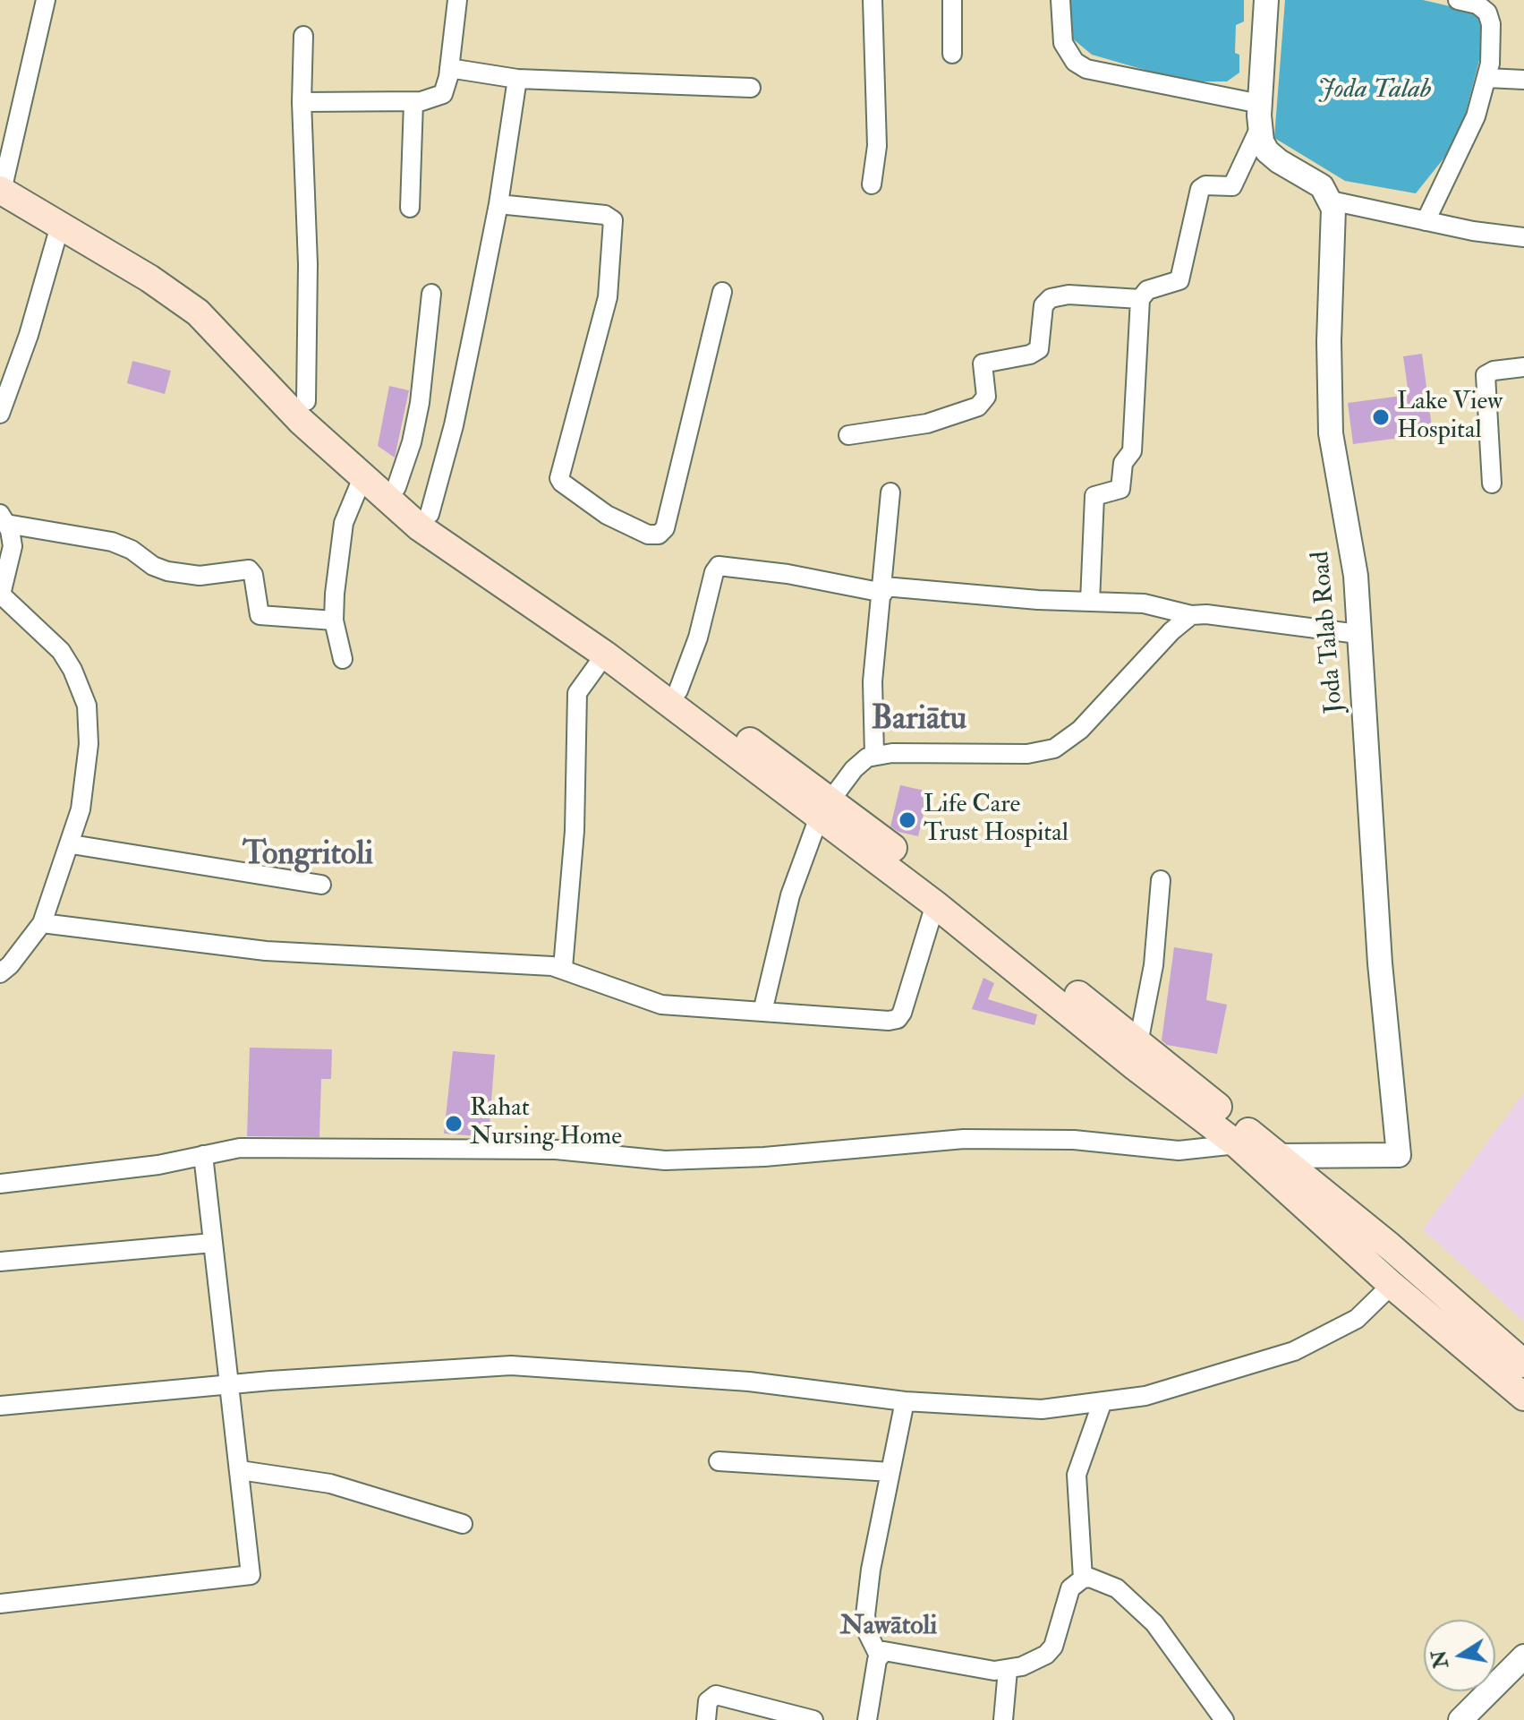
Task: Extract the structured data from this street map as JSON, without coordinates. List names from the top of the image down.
{
  "streets": {
    "street": ["Joda Talab Road"]
  },
  "districts": ["Bariātu", "Tongritoli", "Nawātoli"],
  "water": ["Joda Talab"],
  "places": ["Lake View Hospital", "Life Care Trust Hospital", "Rahat Nursing Home"],
  "north": "left"
}
